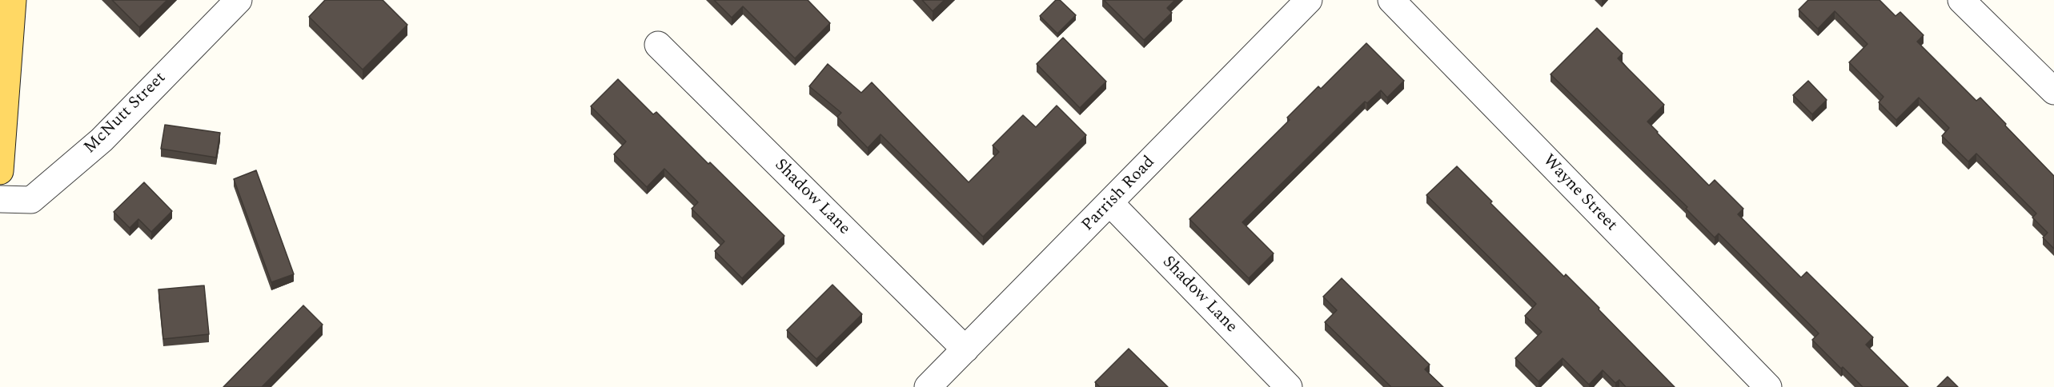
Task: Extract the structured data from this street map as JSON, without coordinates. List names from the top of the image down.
{
  "streets": {
    "street": [
      "McNutt Street",
      "Wayne Street",
      "Parrish Road",
      "Shadow Lane"
    ]
  },
  "crossings": [
    ["Parrish Road", "Shadow Lane"]
  ]
}
